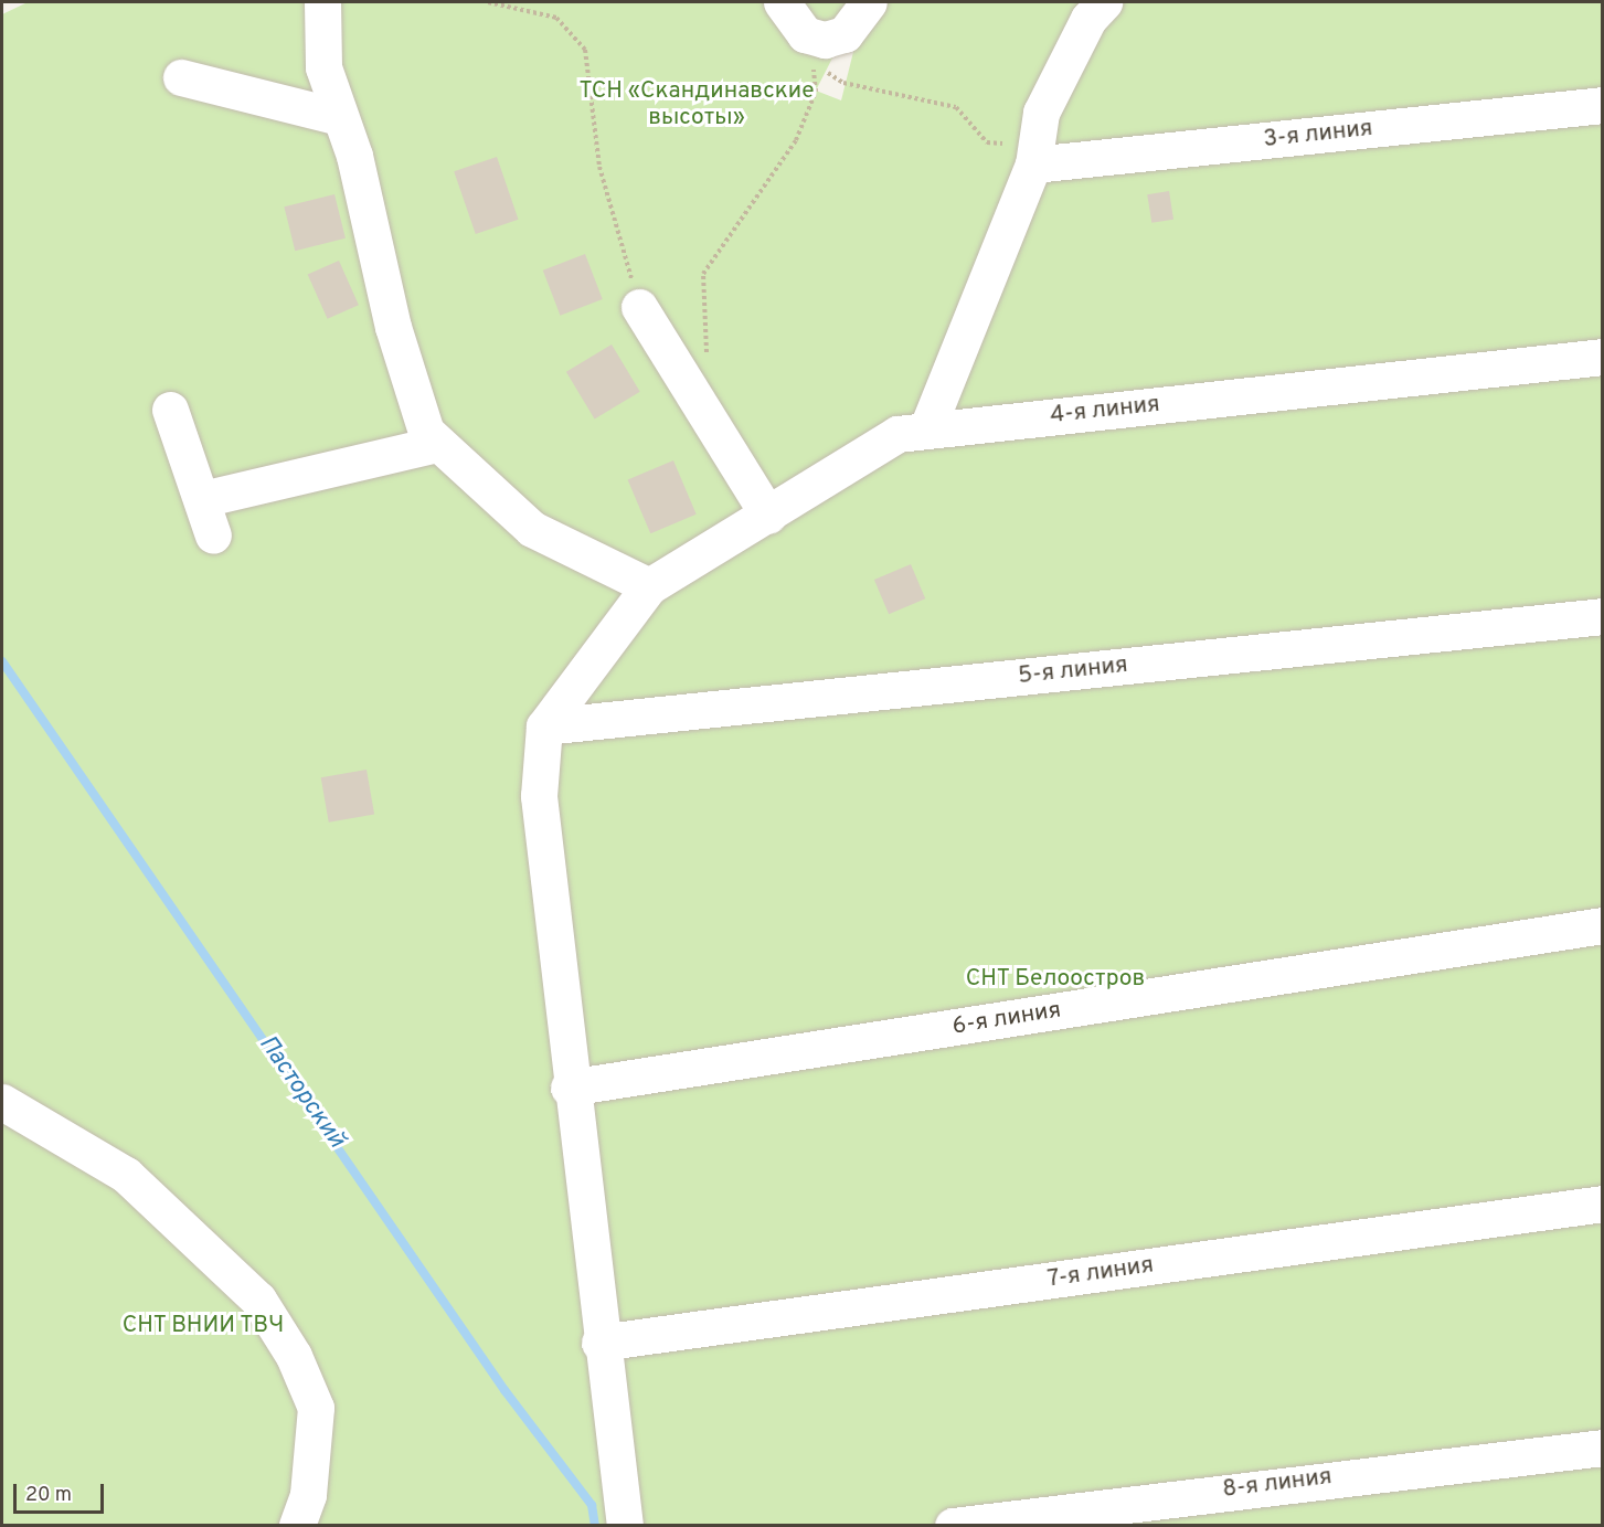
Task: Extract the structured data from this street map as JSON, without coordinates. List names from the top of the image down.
{
  "streets": {
    "street": [
      "3-я линия",
      "4-я линия",
      "5-я линия",
      "6-я линия",
      "7-я линия",
      "8-я линия"
    ]
  },
  "water": ["Пасторский"],
  "parks": ["ТСН «Скандинавские высоты»", "СНТ Белоостров", "СНТ ВНИИ ТВЧ"],
  "scale_bar": "20 m"
}
